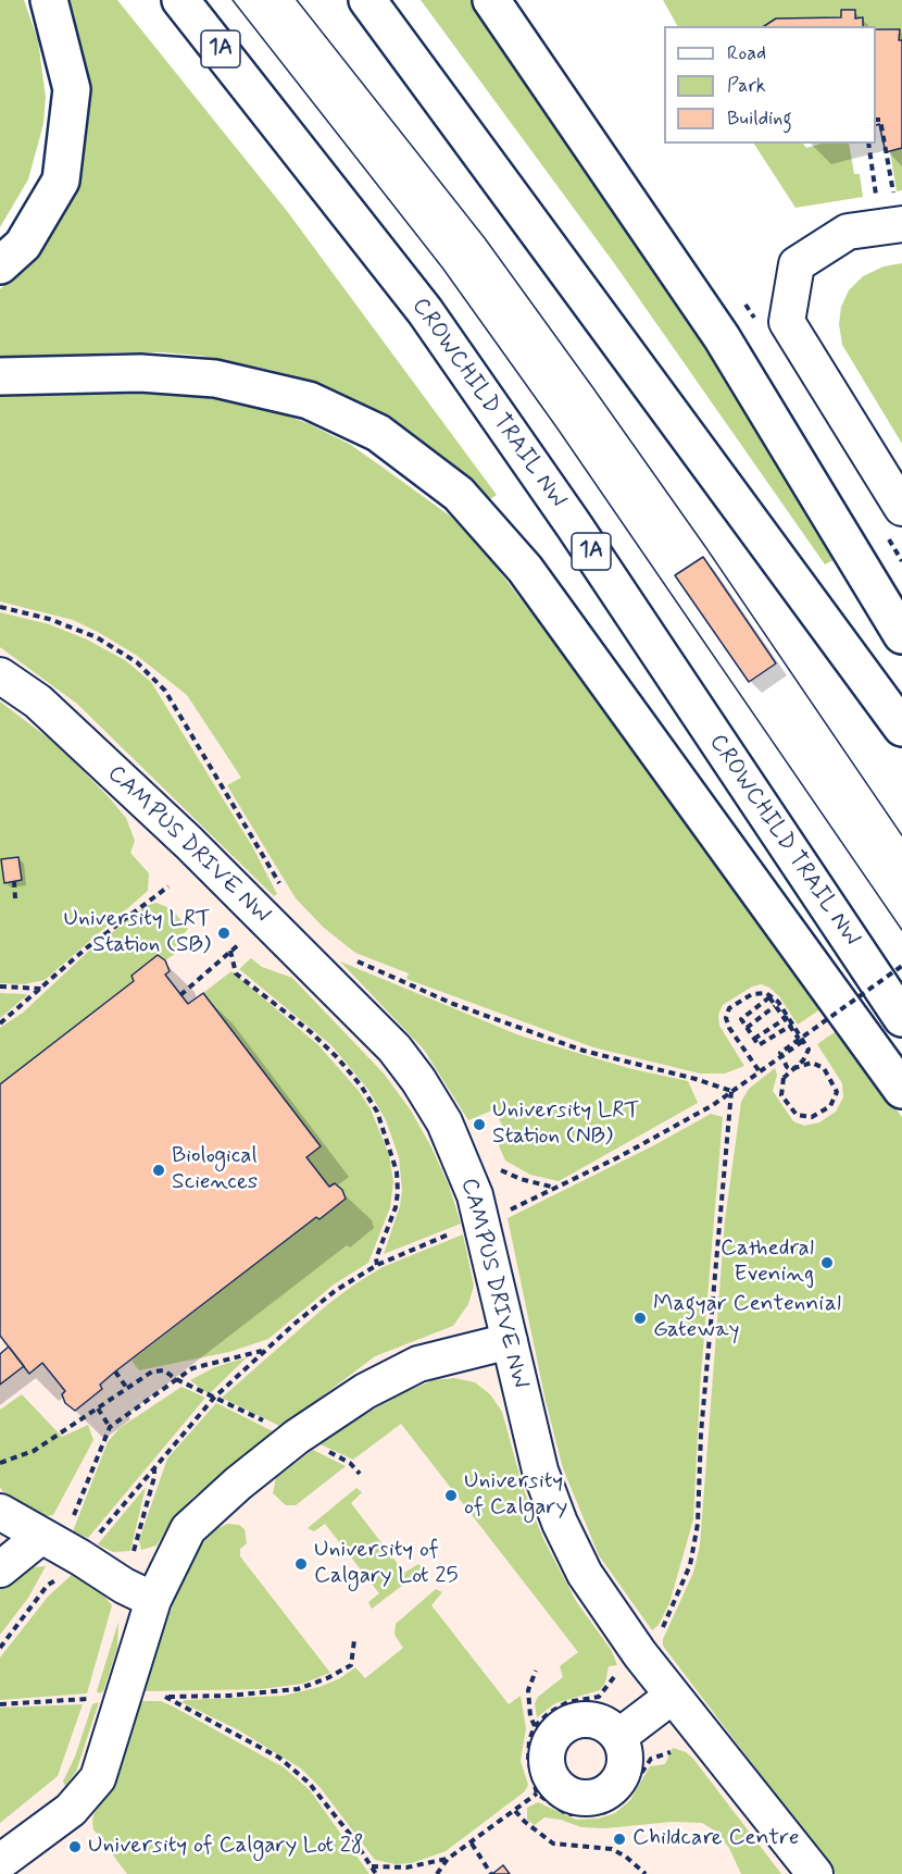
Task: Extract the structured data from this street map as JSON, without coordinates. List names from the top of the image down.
{
  "streets": {
    "highway": ["1A", "CROWCHILD TRAIL NW"],
    "street": ["CAMPUS DRIVE NW"]
  },
  "places": [
    "University LRT Station (SB)",
    "University LRT Station (NB)",
    "Biological Sciences",
    "Cathedral Evening",
    "Magyar Centennial Gateway",
    "University of Calgary",
    "University of Calgary Lot 25",
    "Childcare Centre",
    "University of Calgary Lot 28"
  ],
  "legend": ["Road", "Park", "Building"]
}
